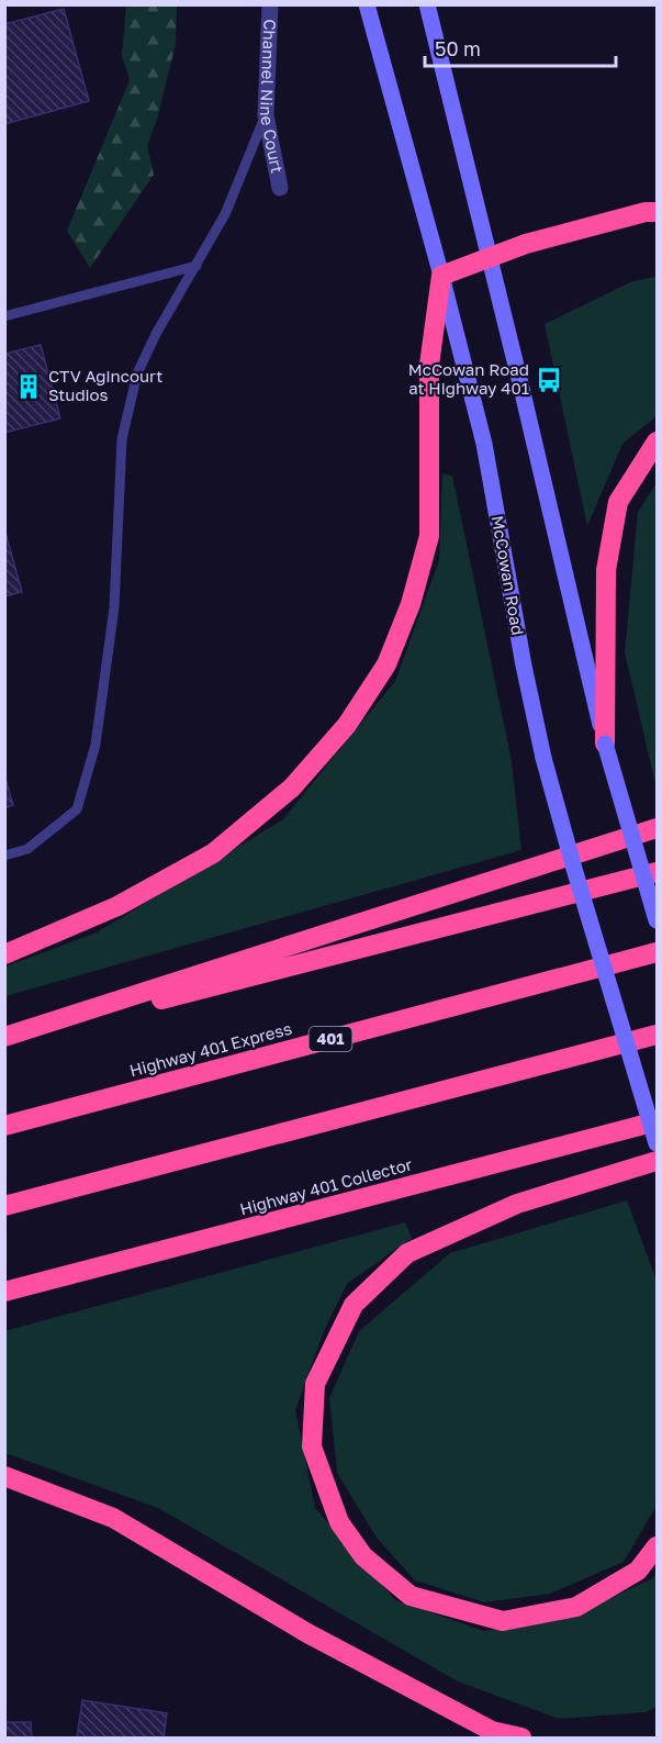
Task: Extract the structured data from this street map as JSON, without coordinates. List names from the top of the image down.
{
  "streets": {
    "highway": ["401", "Highway 401 Express", "Highway 401 Collector"],
    "main road": ["McCowan Road"],
    "street": ["Channel Nine Court"]
  },
  "places": {
    "bus stop": ["McCowan Road at Highway 401"],
    "building": ["CTV Agincourt Studios"]
  },
  "scale_bar": "50 m"
}
